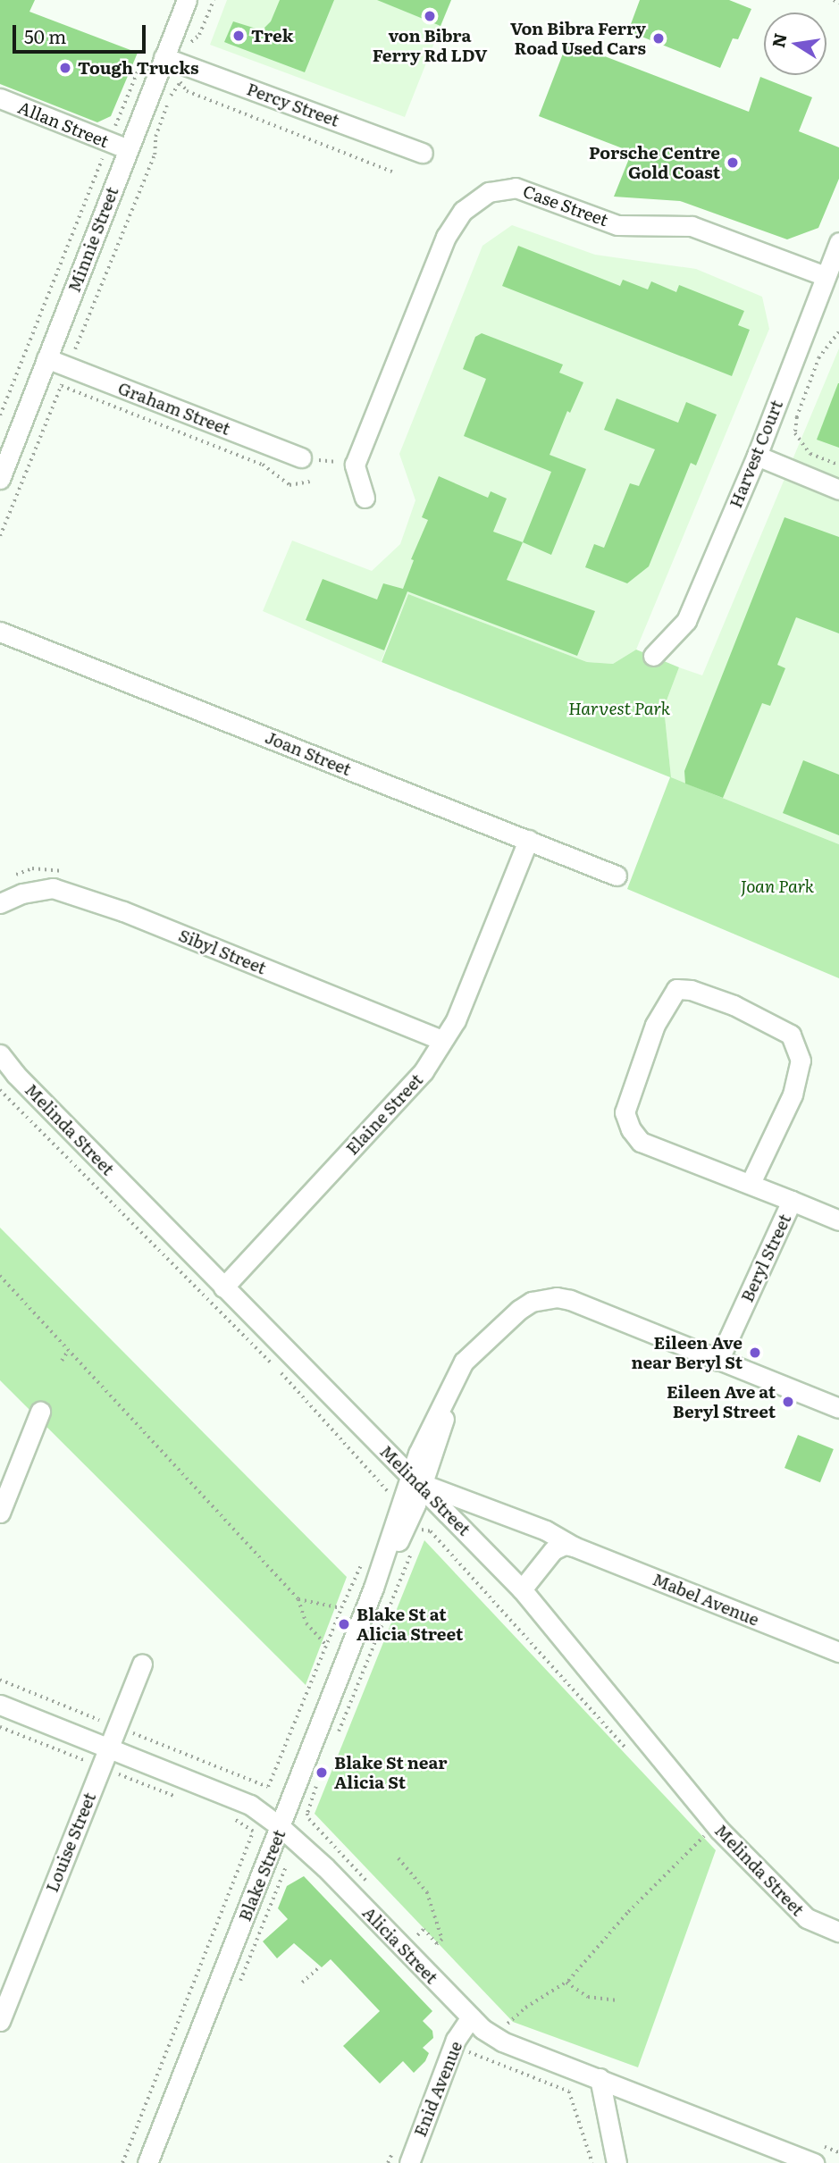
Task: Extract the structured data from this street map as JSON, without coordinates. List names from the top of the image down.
{
  "streets": {
    "street": [
      "Percy Street",
      "Allan Street",
      "Case Street",
      "Minnie Street",
      "Graham Street",
      "Harvest Court",
      "Joan Street",
      "Sibyl Street",
      "Elaine Street",
      "Melinda Street",
      "Beryl Street",
      "Mabel Avenue",
      "Louise Street",
      "Blake Street",
      "Alicia Street",
      "Enid Avenue"
    ]
  },
  "crossings": [
    ["Percy Street", "Minnie Street"],
    ["Allan Street", "Minnie Street"],
    ["Case Street", "Harvest Court"],
    ["Minnie Street", "Graham Street"],
    ["Joan Street", "Elaine Street"],
    ["Sibyl Street", "Elaine Street"],
    ["Elaine Street", "Melinda Street"],
    ["Melinda Street", "Mabel Avenue"],
    ["Melinda Street", "Blake Street"],
    ["Beryl Street", "Blake Street"],
    ["Mabel Avenue", "Blake Street"],
    ["Louise Street", "Alicia Street"],
    ["Blake Street", "Alicia Street"],
    ["Alicia Street", "Enid Avenue"]
  ],
  "parks": ["Harvest Park", "Joan Park"],
  "places": [
    "von Bibra Ferry Rd LDV",
    "Trek",
    "Von Bibra Ferry Road Used Cars",
    "Tough Trucks",
    "Porsche Centre Gold Coast",
    "Eileen Ave near Beryl St",
    "Eileen Ave at Beryl Street",
    "Blake St at Alicia Street",
    "Blake St near Alicia St"
  ],
  "scale_bar": "50 m",
  "north": "left"
}
